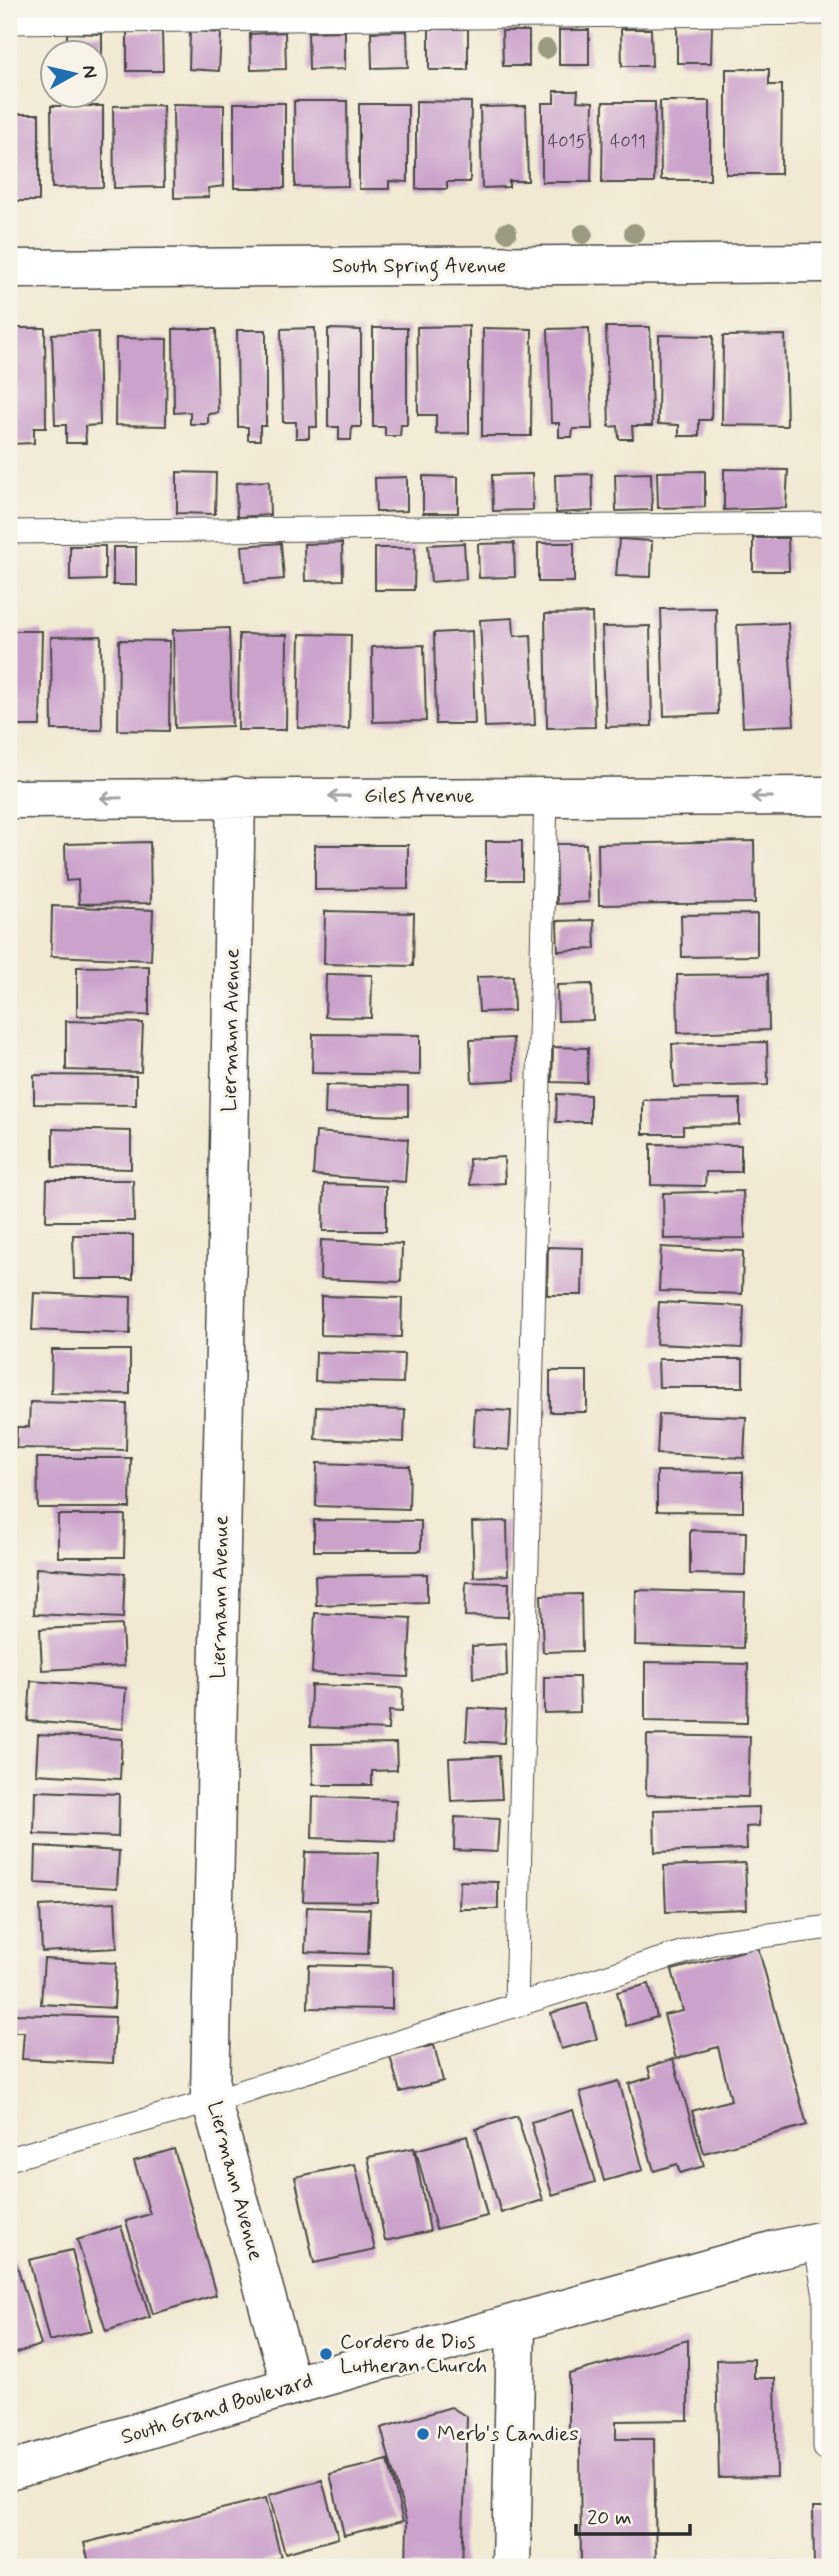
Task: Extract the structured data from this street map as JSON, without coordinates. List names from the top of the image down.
{
  "streets": {
    "street": [
      "South Spring Avenue",
      "Giles Avenue",
      "Liermann Avenue",
      "South Grand Boulevard"
    ]
  },
  "crossings": [
    ["Giles Avenue", "Liermann Avenue"],
    ["Liermann Avenue", "South Grand Boulevard"]
  ],
  "one_way": ["Giles Avenue"],
  "places": ["Cordero de Dios Lutheran Church", "Merb's Candies"],
  "house_numbers": ["4015", "4011"],
  "scale_bar": "20 m",
  "north": "right"
}
